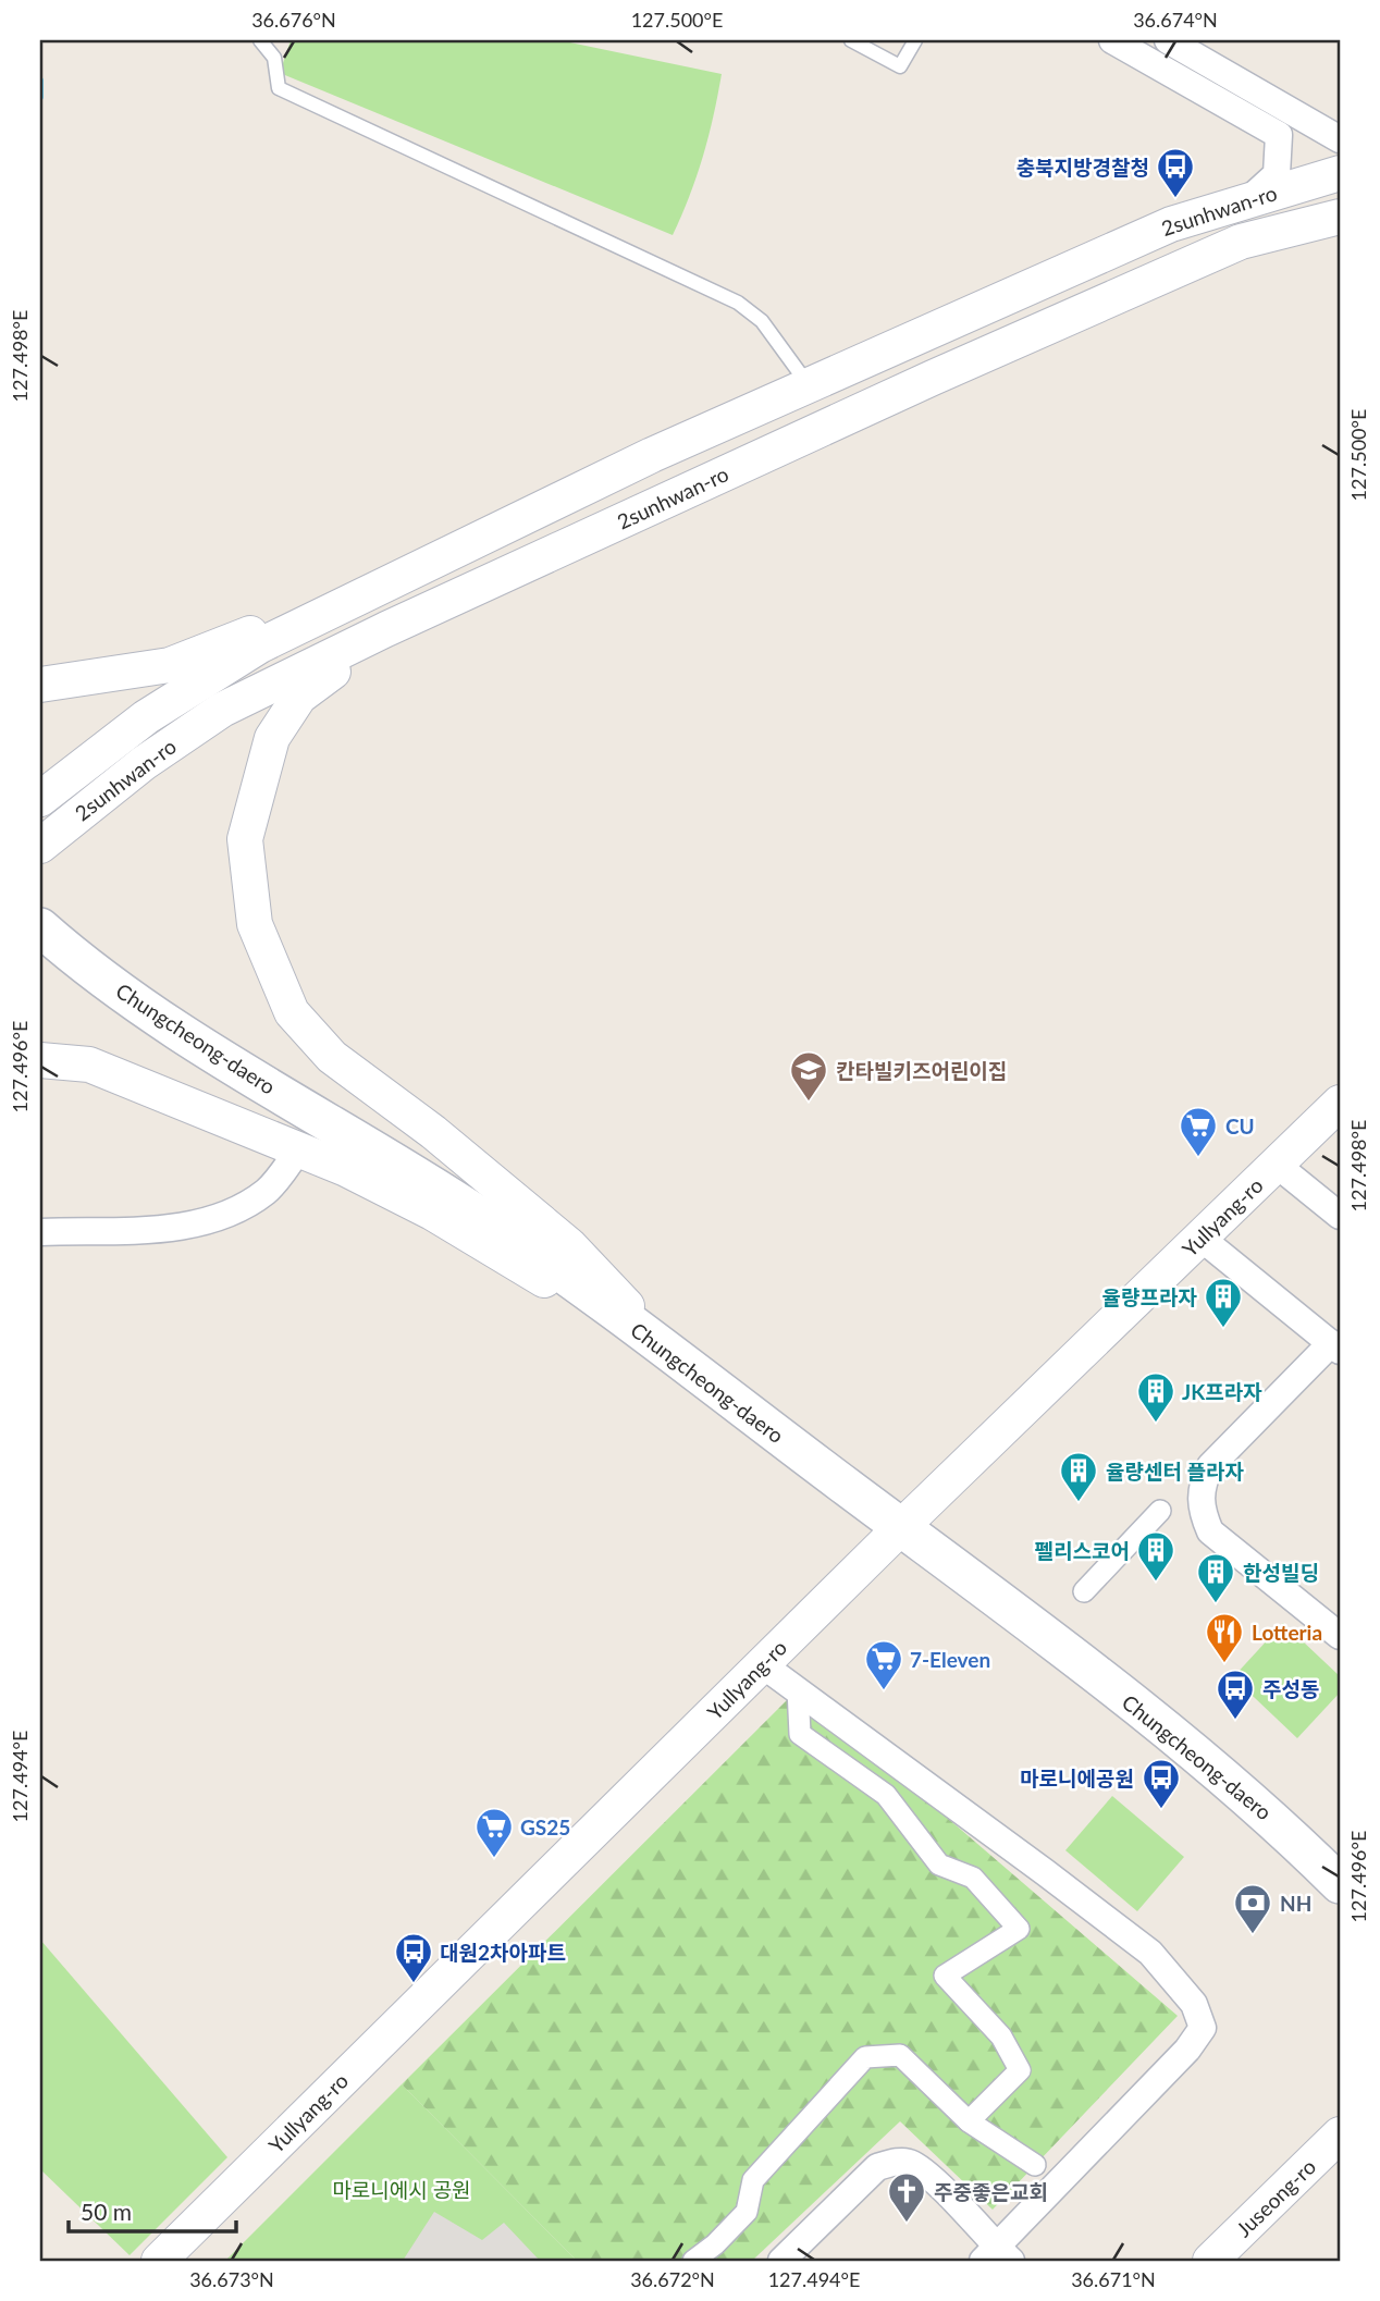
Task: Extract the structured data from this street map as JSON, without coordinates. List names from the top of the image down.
{
  "streets": {
    "main road": ["Chungcheong-daero"],
    "street": ["2sunhwan-ro", "Yullyang-ro", "Juseong-ro"]
  },
  "crossings": [
    ["Chungcheong-daero", "Yullyang-ro"]
  ],
  "parks": ["마로니에시 공원"],
  "places": {
    "bus stop": [
      "충북지방경찰청",
      "주성동",
      "마로니에공원",
      "대원2차아파트"
    ],
    "school or university": ["칸타빌키즈어린이집"],
    "supermarket": ["CU", "7-Eleven", "GS25"],
    "building": [
      "율량프라자",
      "JK프라자",
      "율량센터 플라자",
      "펠리스코어",
      "한성빌딩"
    ],
    "restaurant": ["Lotteria"],
    "bank": ["NH"],
    "church": ["주중좋은교회"]
  },
  "scale_bar": "50 m",
  "coordinates": [
    "36.676°N",
    "127.500°E",
    "36.674°N",
    "127.498°E",
    "127.496°E",
    "127.494°E",
    "36.673°N",
    "36.672°N",
    "36.671°N"
  ]
}
